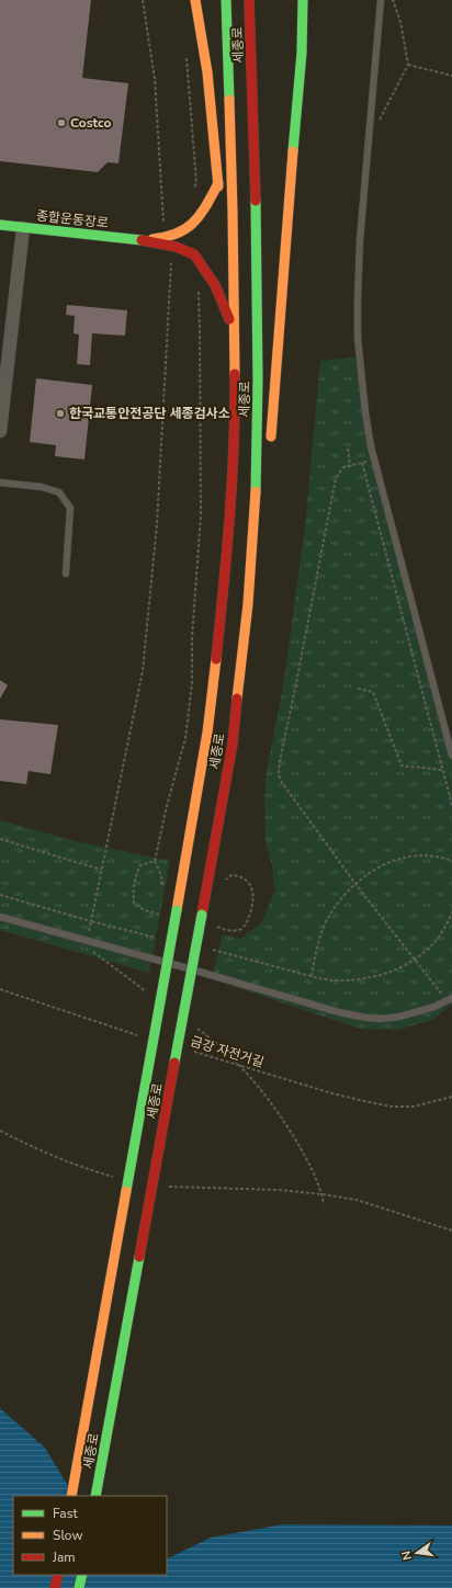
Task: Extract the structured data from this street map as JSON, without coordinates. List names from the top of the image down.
{
  "streets": {
    "main road": ["세종로", "종합운동장로"],
    "path": ["금강 자전거길"]
  },
  "places": ["Costco", "한국교통안전공단 세종검사소"],
  "legend": ["Fast", "Slow", "Jam"],
  "north": "left"
}
